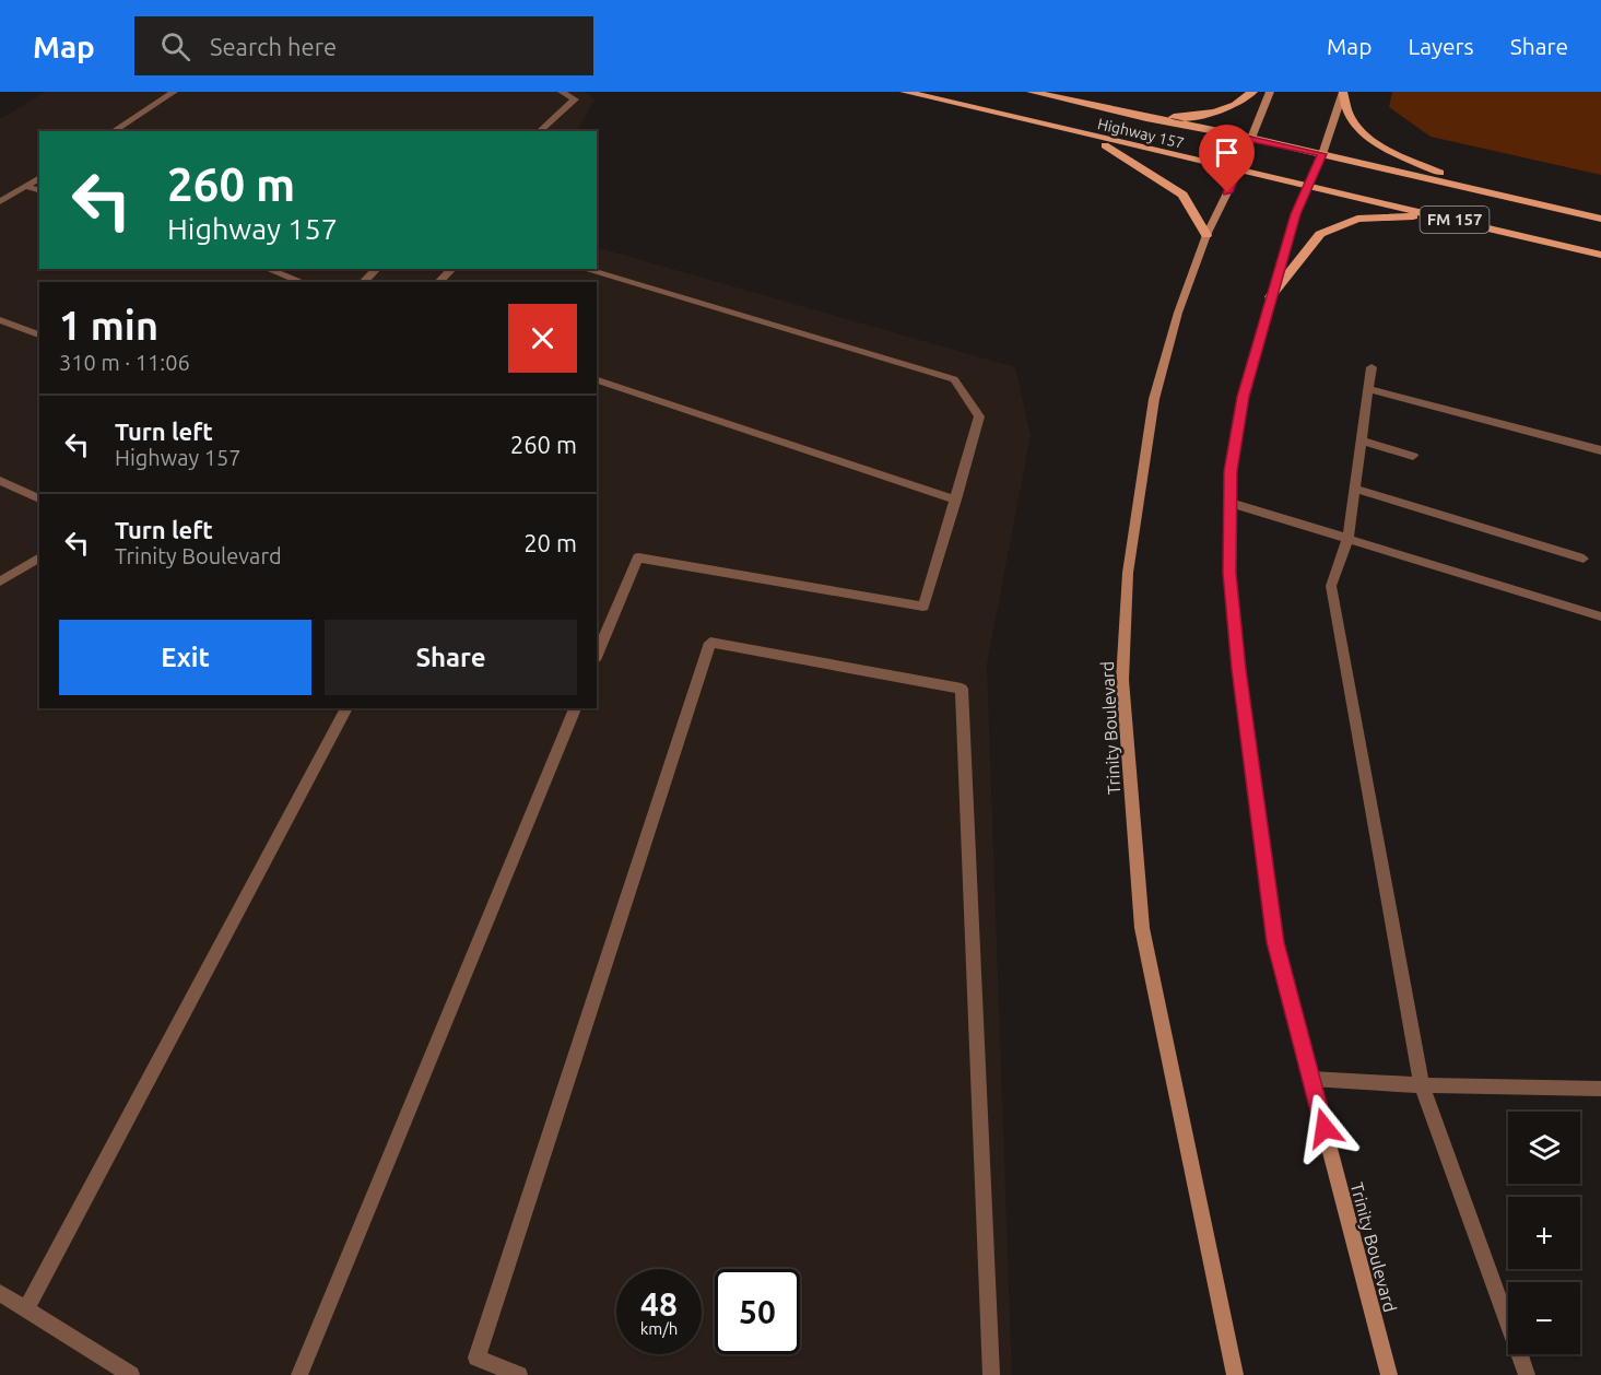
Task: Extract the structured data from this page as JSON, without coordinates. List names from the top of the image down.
{
  "streets": {
    "main road": ["Highway 157", "FM 157", "Trinity Boulevard"]
  },
  "crossings": [
    ["Highway 157", "Trinity Boulevard"]
  ],
  "page": {
    "header": "Map",
    "search": "Search here",
    "nav": ["Map", "Layers", "Share"],
    "turn": ["260 m", "Highway 157"],
    "heading": ["1 min", "310 m · 11:06"],
    "list": [
      {
        "name": "Turn left",
        "note": "Highway 157",
        "value": "260 m"
      },
      {
        "name": "Turn left",
        "note": "Trinity Boulevard",
        "value": "20 m"
      }
    ],
    "buttons": ["Exit", "Share"],
    "map_buttons": ["+", "−"],
    "speed": "48 km/h",
    "limit": "50"
  }
}
